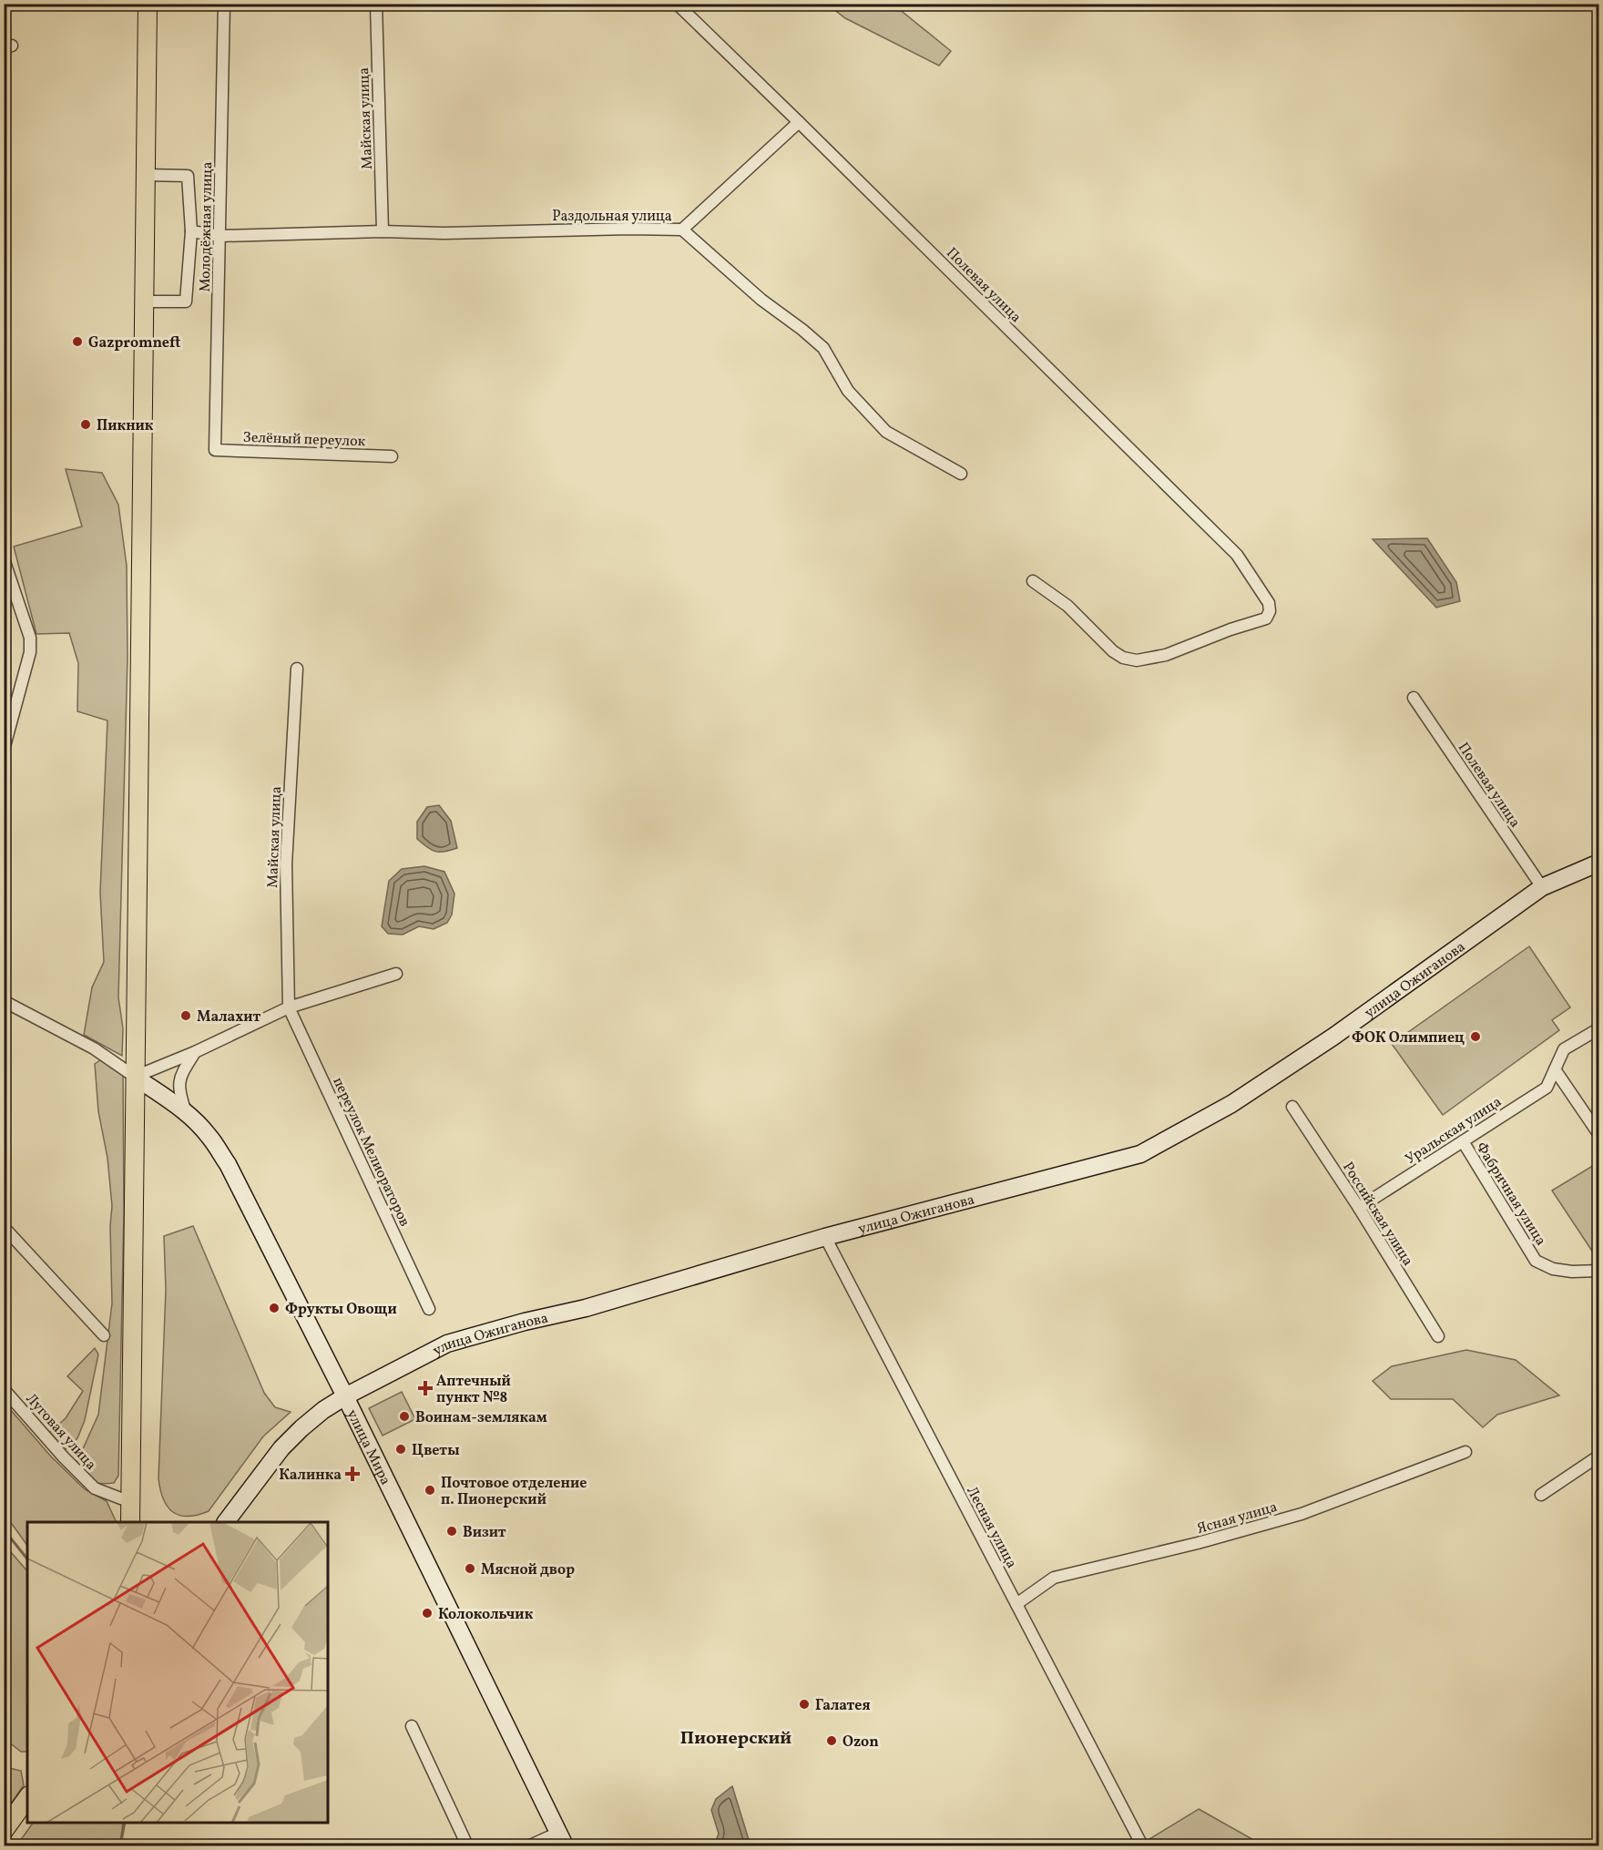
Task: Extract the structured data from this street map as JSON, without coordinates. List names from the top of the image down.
{
  "streets": {
    "street": [
      "Майская улица",
      "Раздольная улица",
      "Молодёжная улица",
      "Полевая улица",
      "Зелёный переулок",
      "улица Ожиганова",
      "Уральская улица",
      "переулок Мелиораторов",
      "Фабричная улица",
      "Российская улица",
      "Луговая улица",
      "улица Мира",
      "Ясная улица",
      "Лесная улица"
    ]
  },
  "crossings": [
    ["Майская улица", "Раздольная улица"],
    ["Майская улица", "переулок Мелиораторов"],
    ["Раздольная улица", "Молодёжная улица"],
    ["Молодёжная улица", "Зелёный переулок"],
    ["Полевая улица", "улица Ожиганова"],
    ["улица Ожиганова", "улица Мира"],
    ["улица Ожиганова", "Лесная улица"],
    ["Уральская улица", "Фабричная улица"],
    ["Уральская улица", "Российская улица"],
    ["Ясная улица", "Лесная улица"]
  ],
  "districts": ["Пионерский"],
  "places": {
    "other": [
      "Gazpromneft",
      "Пикник",
      "Малахит",
      "ФОК Олимпиец",
      "Фрукты Овощи",
      "Воинам-землякам",
      "Цветы",
      "Почтовое отделение п. Пионерский",
      "Визит",
      "Мясной двор",
      "Колокольчик",
      "Галатея",
      "Ozon"
    ],
    "health": ["Аптечный пункт №8", "Калинка"]
  }
}
